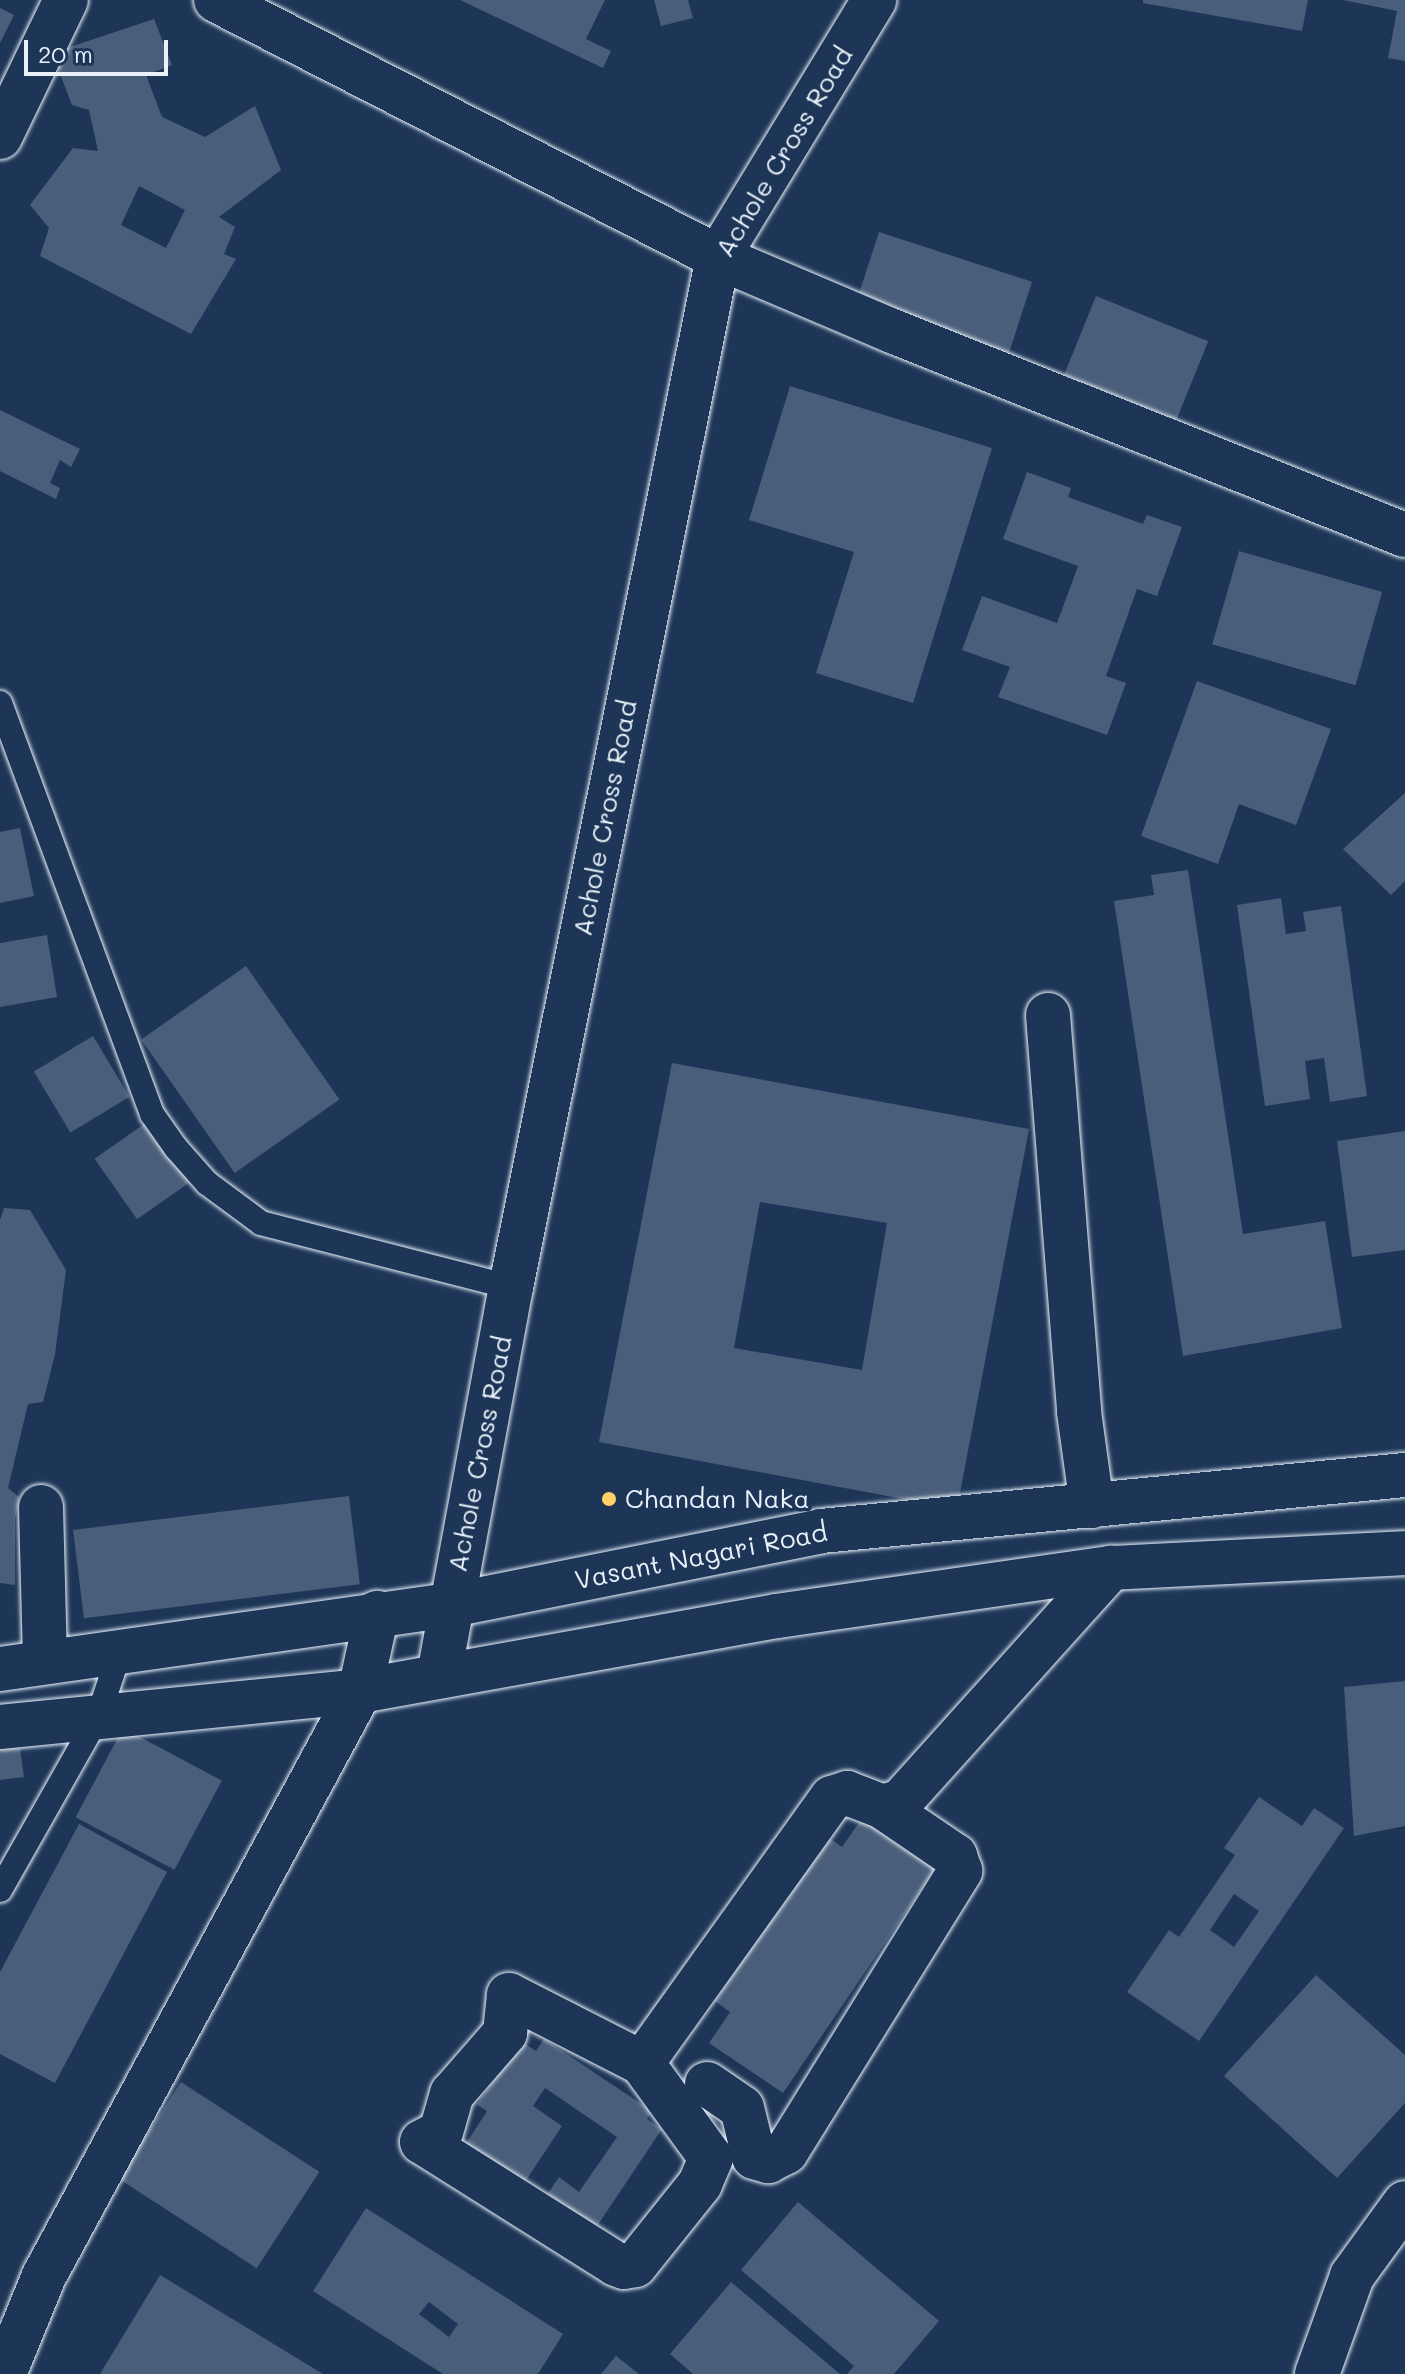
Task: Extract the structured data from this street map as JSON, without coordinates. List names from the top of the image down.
{
  "streets": {
    "street": ["Achole Cross Road", "Vasant Nagari Road"]
  },
  "crossings": [
    ["Achole Cross Road", "Vasant Nagari Road"]
  ],
  "places": ["Chandan Naka"],
  "scale_bar": "20 m"
}
